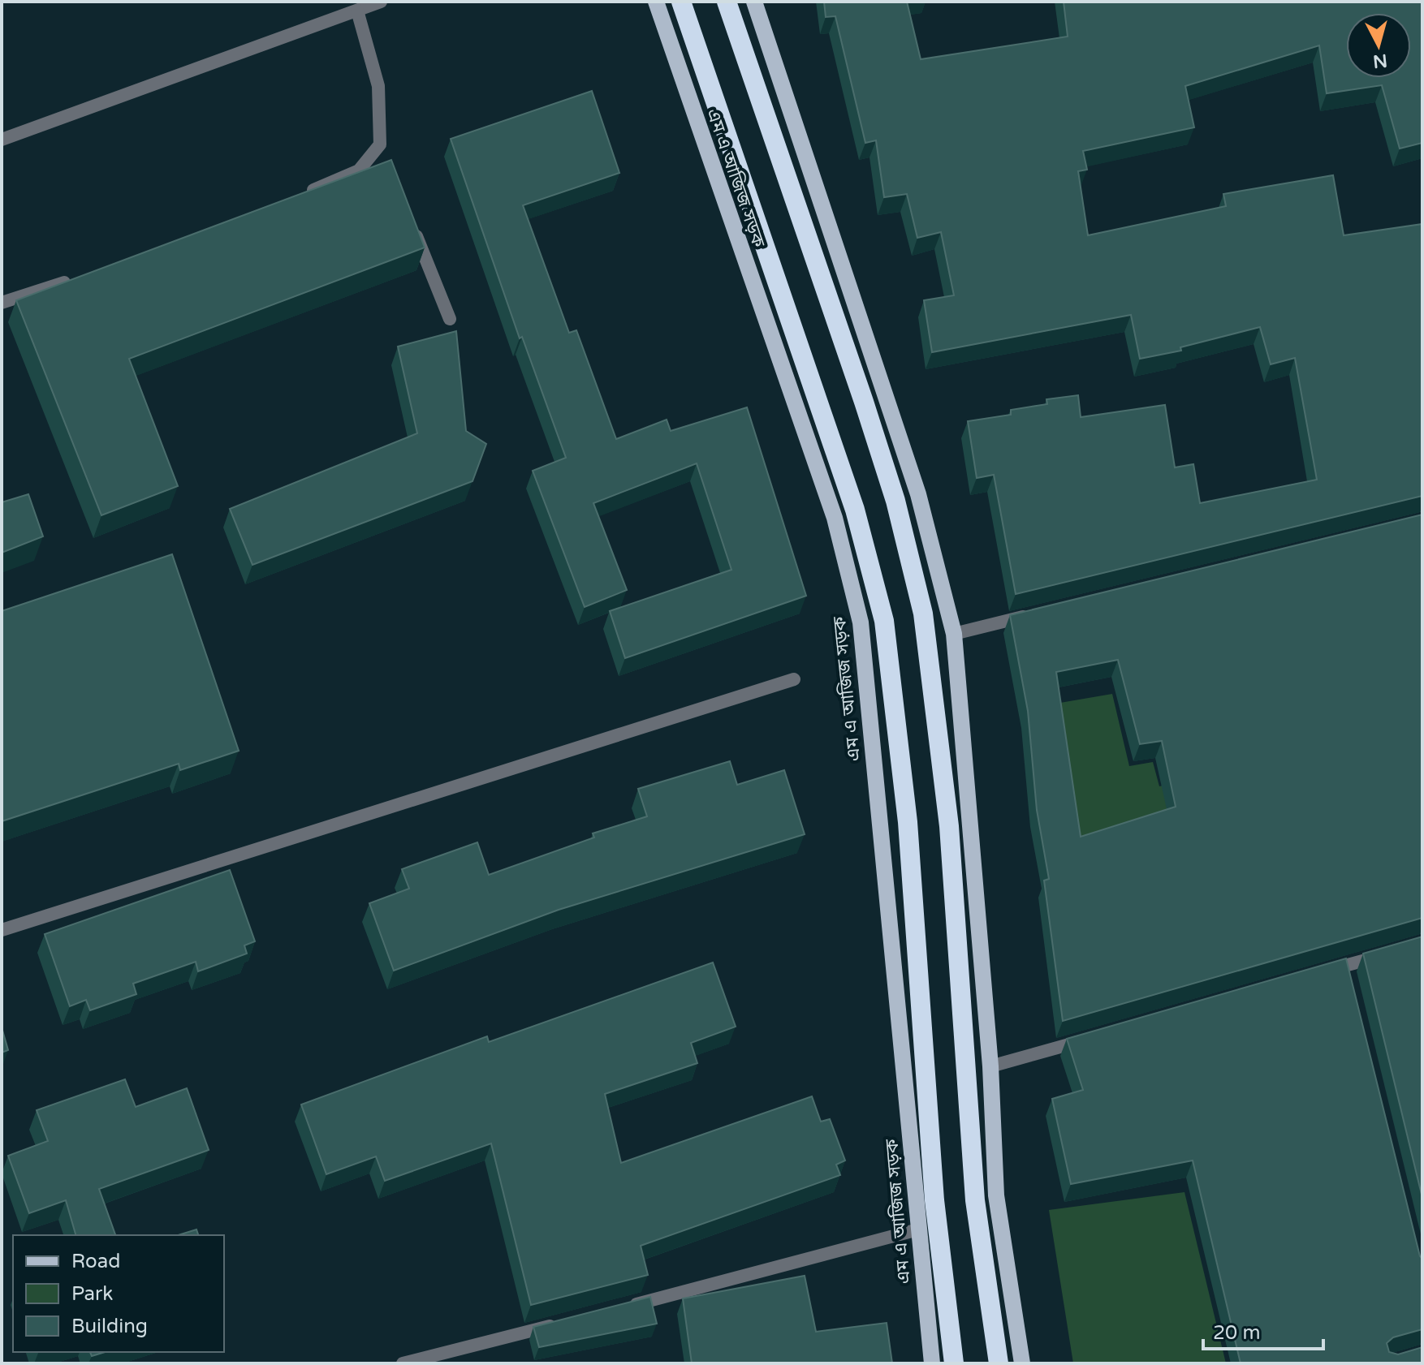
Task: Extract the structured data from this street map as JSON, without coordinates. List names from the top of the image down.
{
  "streets": {
    "main road": ["এম এ আজিজ সড়ক"]
  },
  "legend": ["Road", "Park", "Building"],
  "scale_bar": "20 m",
  "north": "bottom"
}
